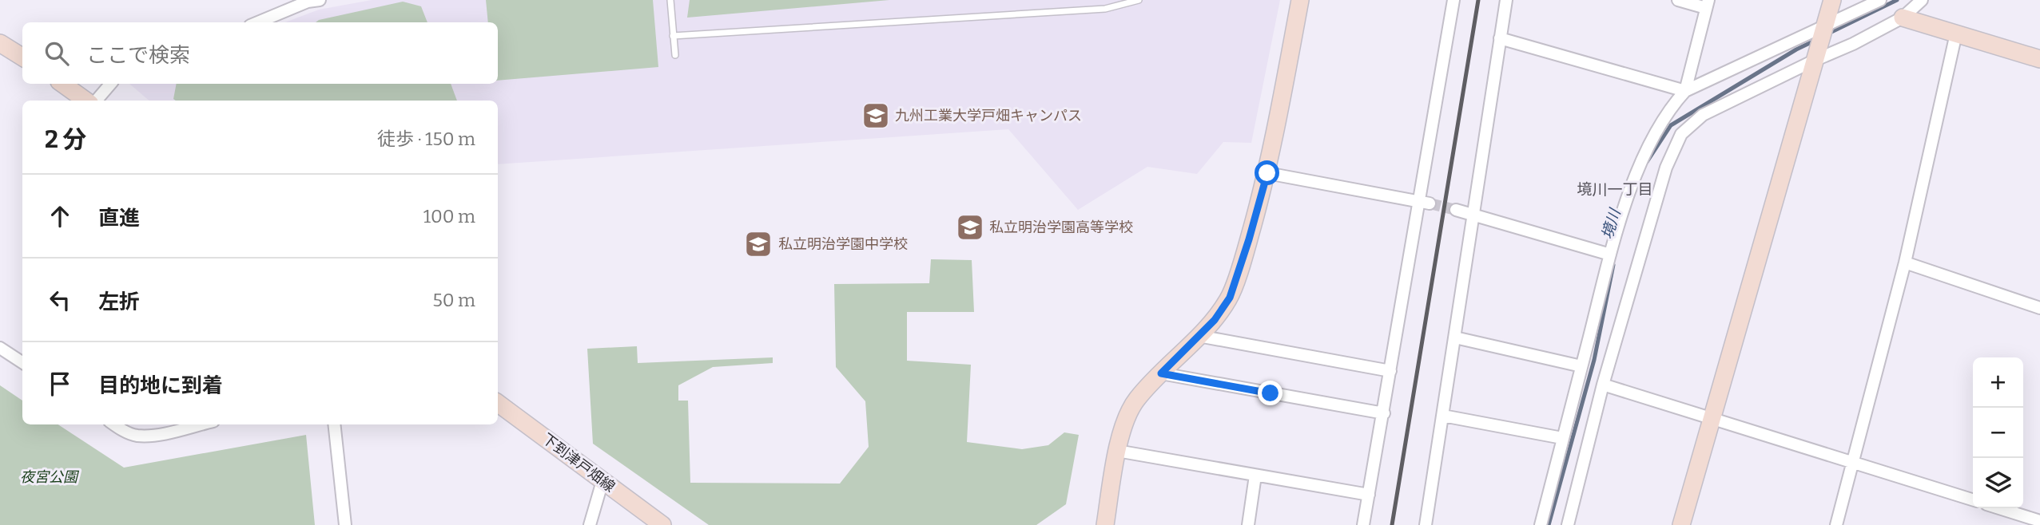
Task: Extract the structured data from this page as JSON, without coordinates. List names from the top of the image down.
{
  "streets": {
    "street": ["下到津戸畑線"]
  },
  "districts": ["境川一丁目"],
  "water": ["境川"],
  "parks": ["夜宮公園"],
  "places": {
    "school or university": ["九州工業大学戸畑キャンパス", "私立明治学園高等学校", "私立明治学園中学校"]
  },
  "page": {
    "search": "ここで検索",
    "heading": ["2 分", "徒歩 · 150 m"],
    "list": [
      ["直進", "100 m"],
      ["左折", "50 m"],
      "目的地に到着"
    ],
    "map_buttons": ["+", "−"]
  }
}
